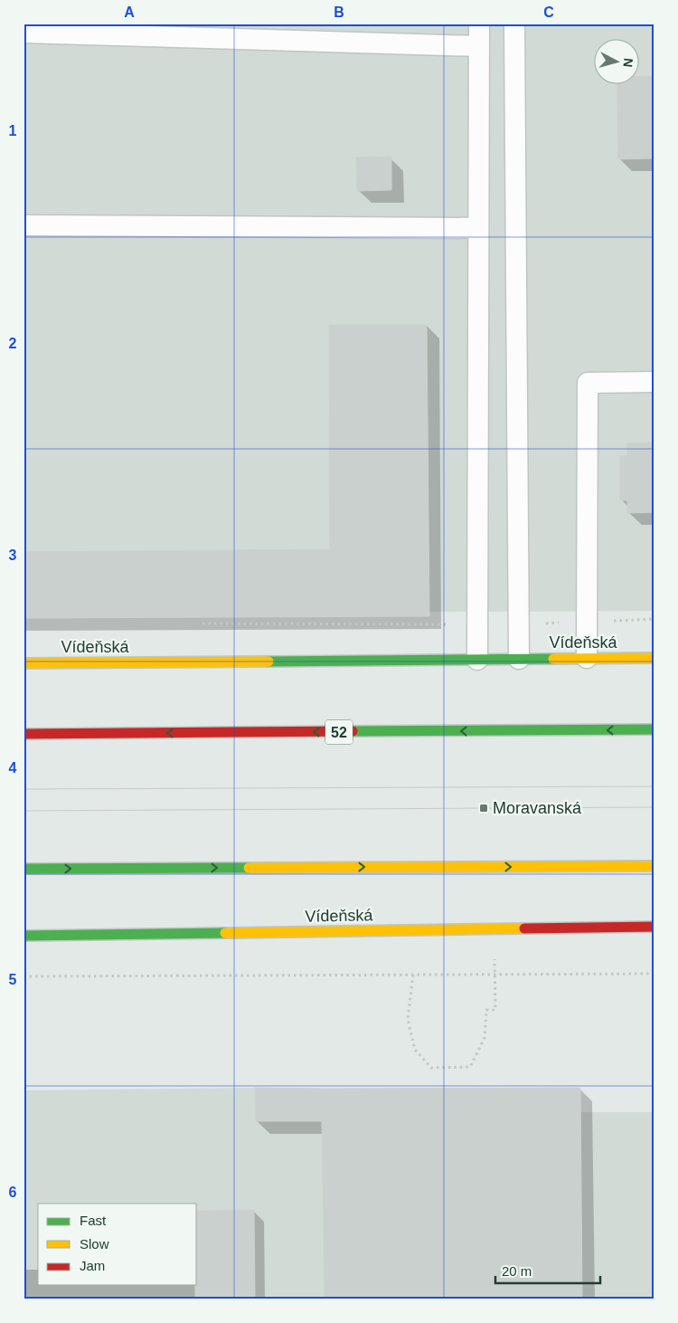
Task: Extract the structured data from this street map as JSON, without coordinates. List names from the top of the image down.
{
  "streets": {
    "main road": ["Vídeňská", "52"]
  },
  "places": {
    "transit": ["Moravanská"]
  },
  "legend": ["Fast", "Slow", "Jam"],
  "scale_bar": "20 m",
  "north": "right",
  "grid": {
    "columns": ["A", "B", "C"],
    "rows": [
      "1",
      "2",
      "3",
      "4",
      "5",
      "6"
    ]
  }
}
